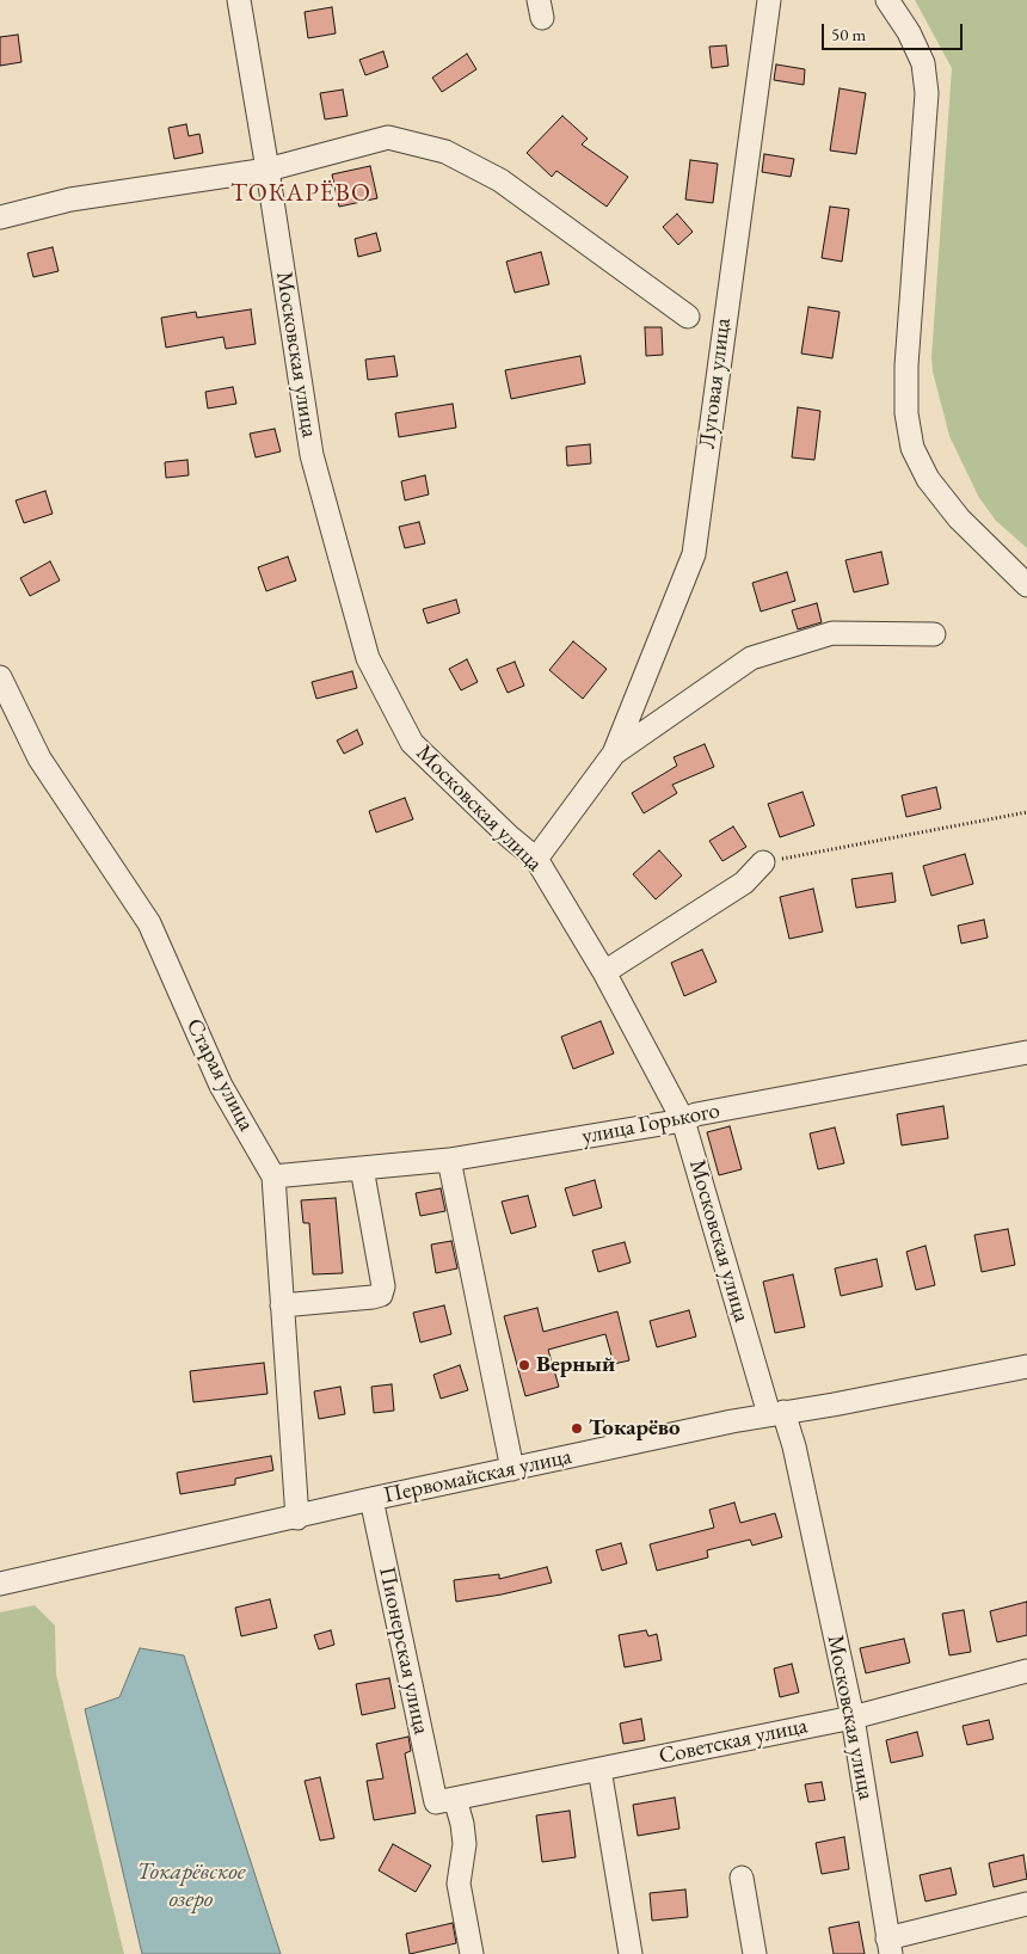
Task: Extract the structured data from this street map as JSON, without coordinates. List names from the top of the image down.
{
  "streets": {
    "street": [
      "Московская улица",
      "Луговая улица",
      "Старая улица",
      "улица Горького",
      "Первомайская улица",
      "Пионерская улица",
      "Советская улица"
    ]
  },
  "crossings": [
    ["Московская улица", "улица Горького"],
    ["Московская улица", "Первомайская улица"],
    ["Московская улица", "Советская улица"],
    ["Старая улица", "улица Горького"],
    ["Старая улица", "Первомайская улица"],
    ["Первомайская улица", "Пионерская улица"],
    ["Пионерская улица", "Советская улица"]
  ],
  "districts": ["ТОКАРЁВО"],
  "water": ["Токарёвское озеро"],
  "places": ["Верный", "Токарёво"],
  "scale_bar": "50 m"
}
